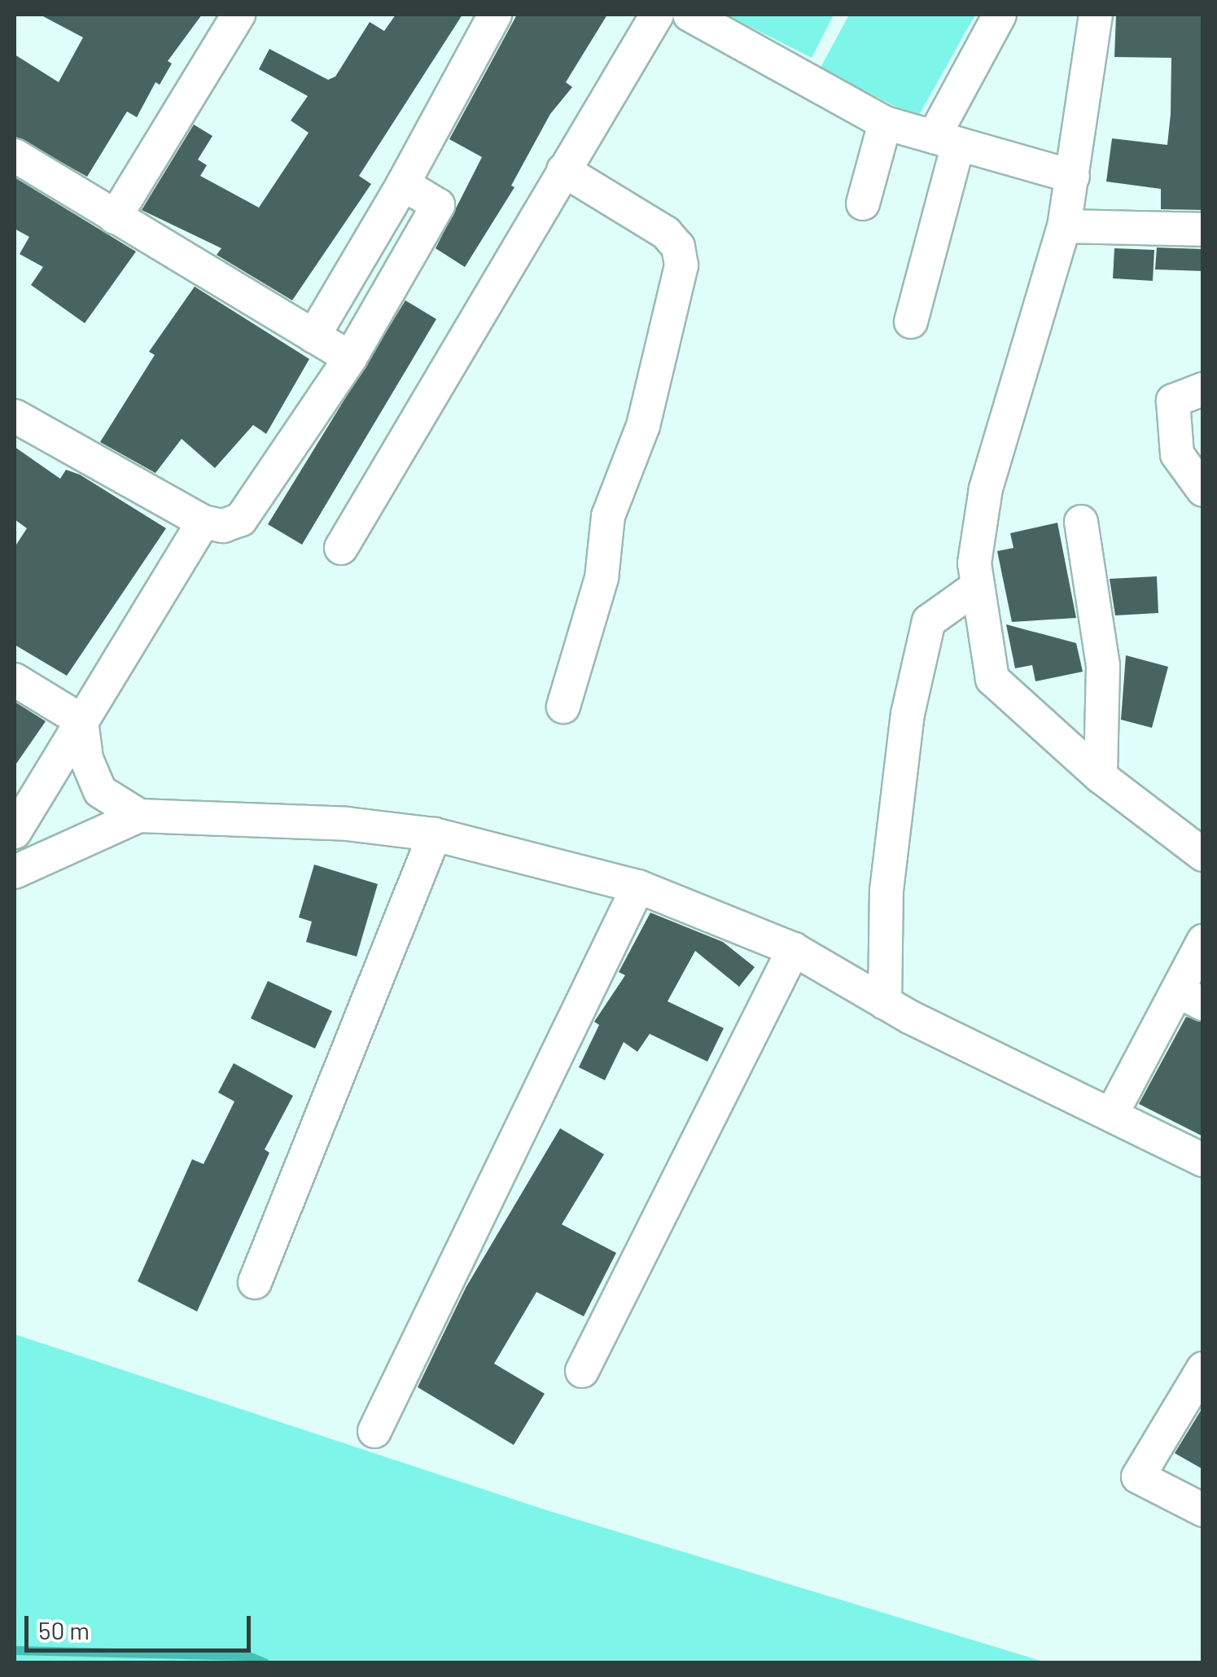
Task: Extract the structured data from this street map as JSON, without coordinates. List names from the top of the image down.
{
  "scale_bar": "50 m"
}
